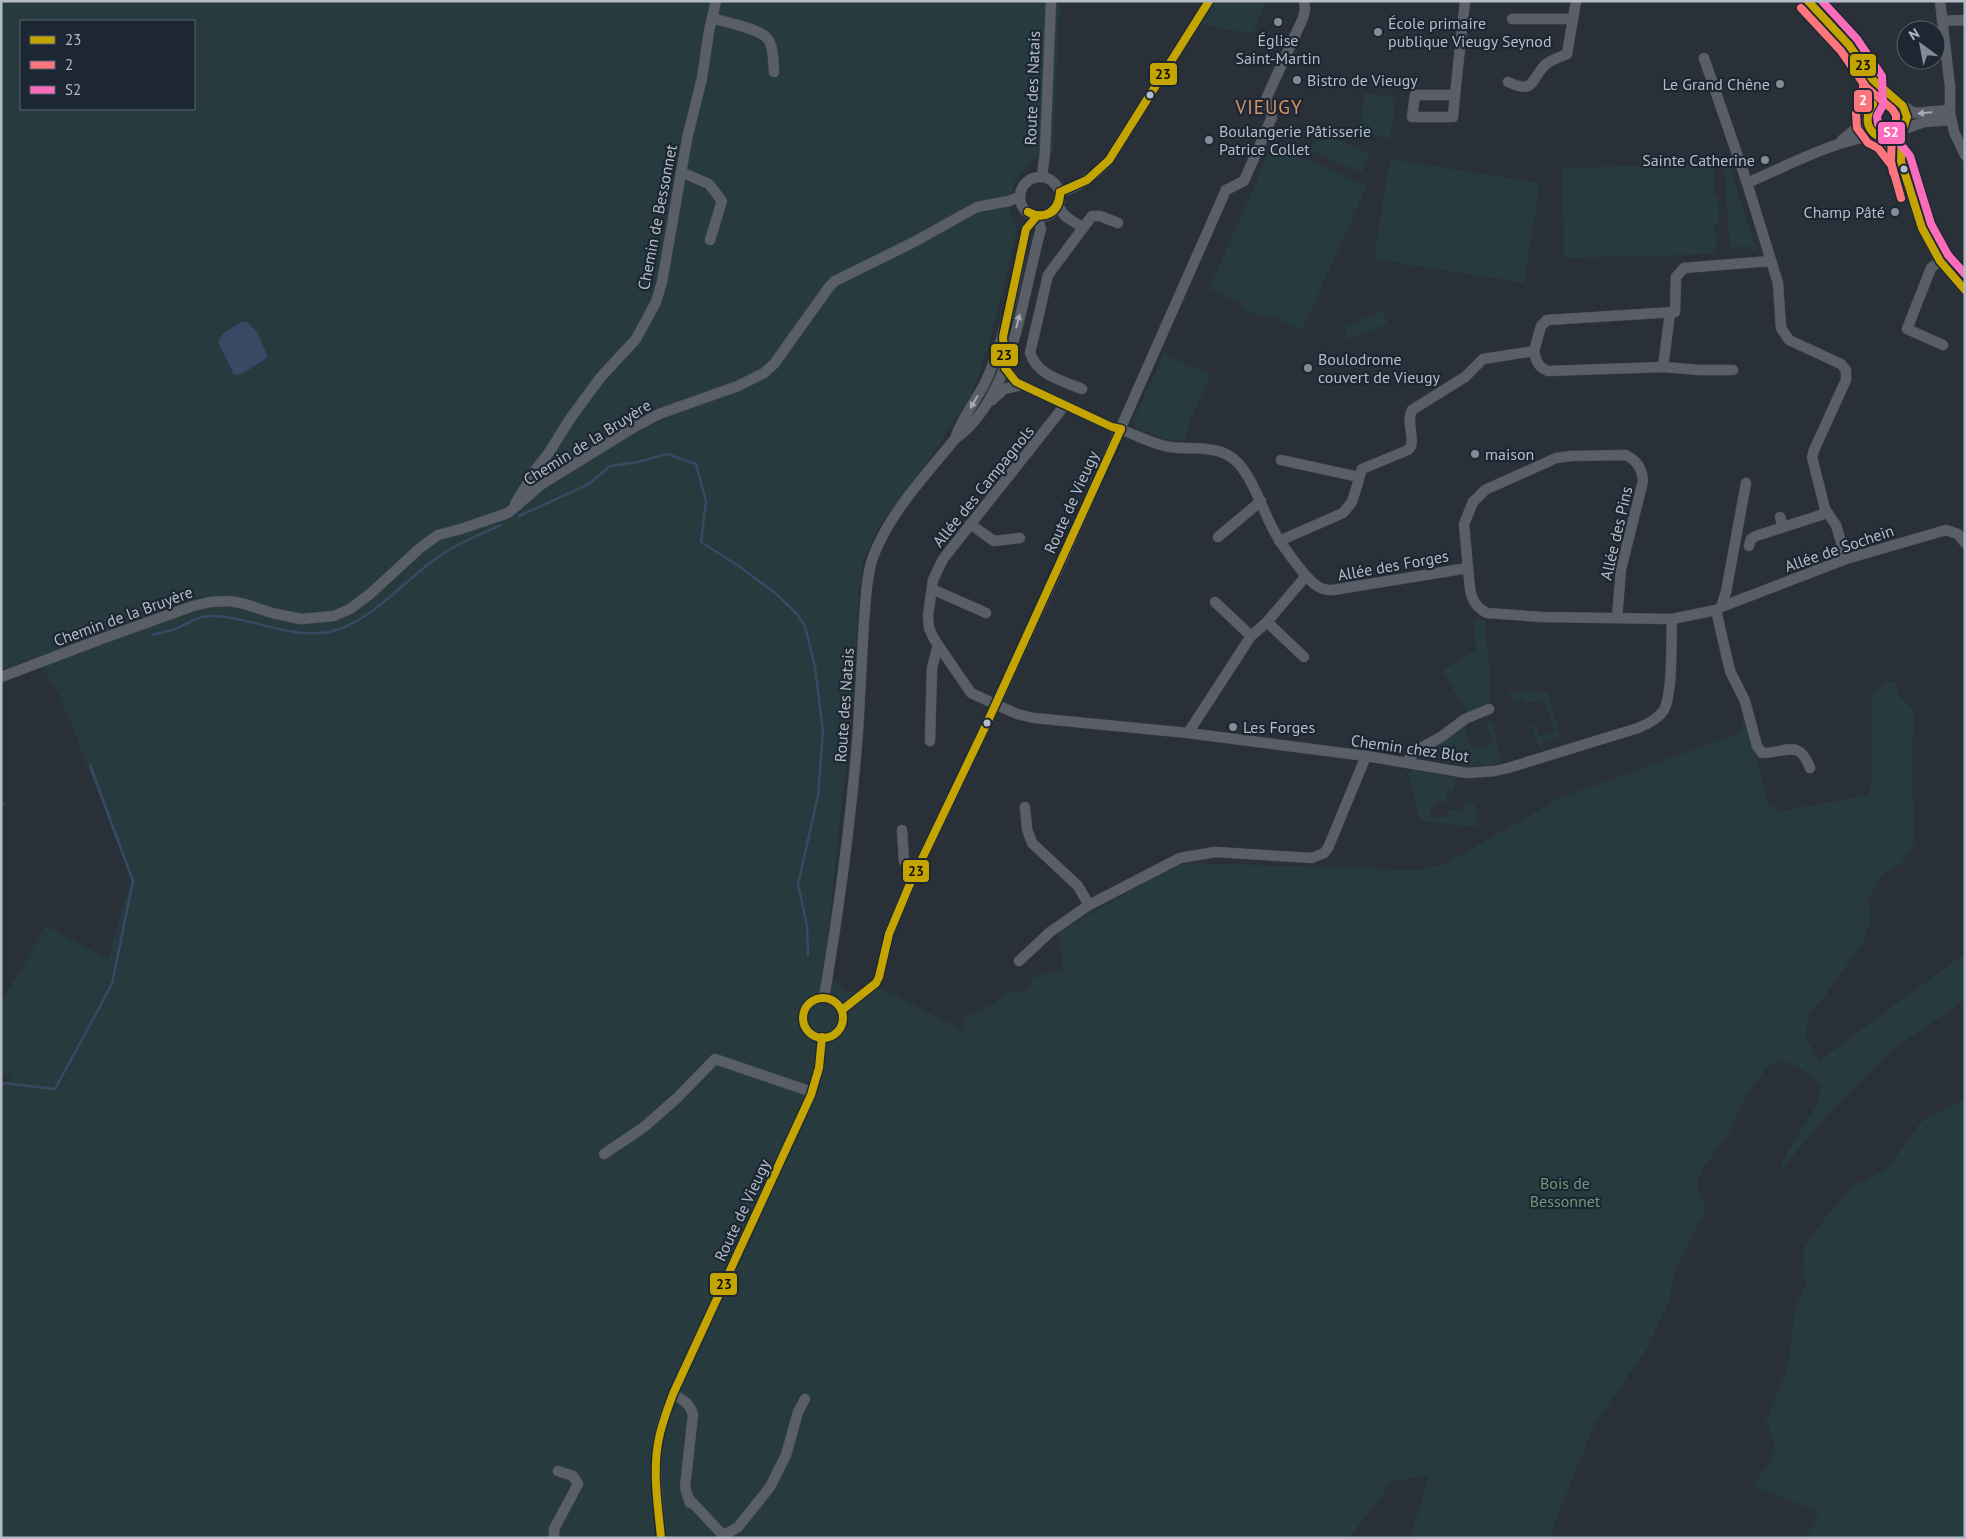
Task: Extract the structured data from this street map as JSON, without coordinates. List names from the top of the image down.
{
  "streets": {
    "street": [
      "Route des Natais",
      "Chemin de Bessonnet",
      "Chemin de la Bruyère",
      "Allée des Campagnols",
      "Route de Vieugy",
      "Allée des Pins",
      "Allée de Sochein",
      "Allée des Forges",
      "Chemin chez Blot"
    ]
  },
  "crossings": [
    ["Route des Natais", "Chemin de la Bruyère"],
    ["Route des Natais", "Route de Vieugy"],
    ["Route des Natais", "Allée des Forges"],
    ["Chemin de Bessonnet", "Chemin de la Bruyère"],
    ["Allée des Campagnols", "Route de Vieugy"],
    ["Allée des Campagnols", "Allée des Forges"],
    ["Allée des Campagnols", "Chemin chez Blot"],
    ["Route de Vieugy", "Allée des Forges"],
    ["Route de Vieugy", "Chemin chez Blot"],
    ["Allée des Pins", "Allée des Forges"],
    ["Allée des Forges", "Chemin chez Blot"]
  ],
  "districts": ["VIEUGY"],
  "parks": ["Bois de Bessonnet"],
  "places": [
    "Église Saint-Martin",
    "École primaire publique Vieugy Seynod",
    "Bistro de Vieugy",
    "Le Grand Chêne",
    "Boulangerie Pâtisserie Patrice Collet",
    "Sainte Catherine",
    "Champ Pâté",
    "Boulodrome couvert de Vieugy",
    "maison",
    "Les Forges"
  ],
  "lines": ["transit line 23", "transit line S2", "transit line 2"],
  "legend": ["23", "2", "S2"],
  "north": "top left"
}
